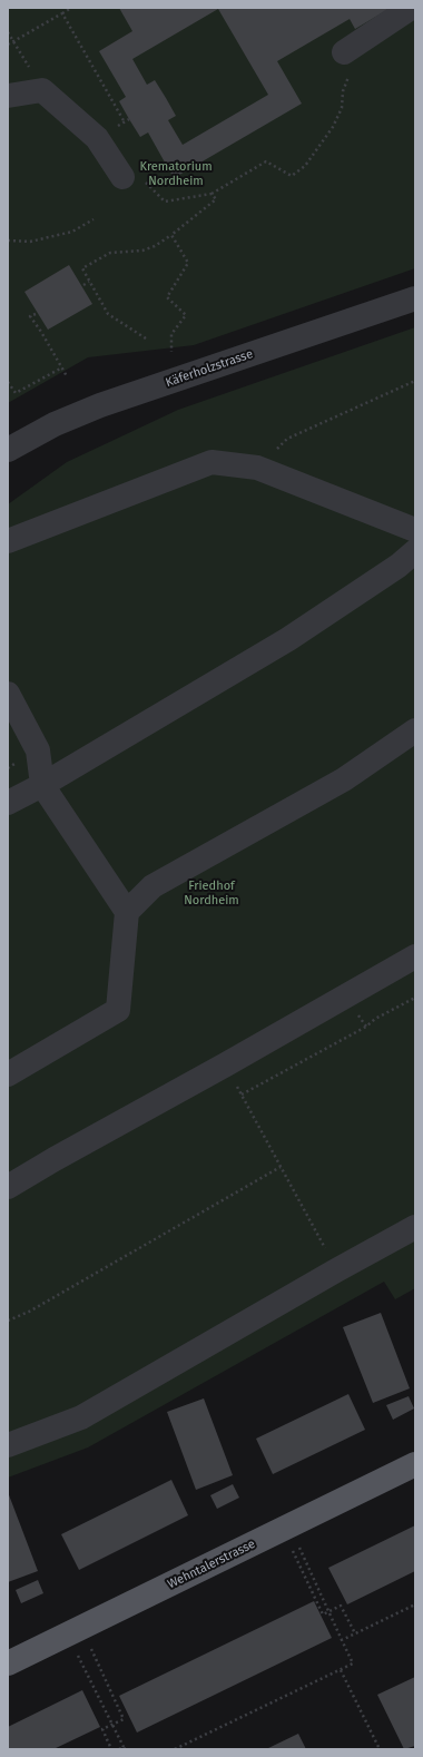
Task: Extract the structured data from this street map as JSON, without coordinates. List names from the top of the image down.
{
  "streets": {
    "main road": ["Wehntalerstrasse"],
    "street": ["Käferholzstrasse"]
  },
  "parks": ["Krematorium Nordheim", "Friedhof Nordheim"]
}
